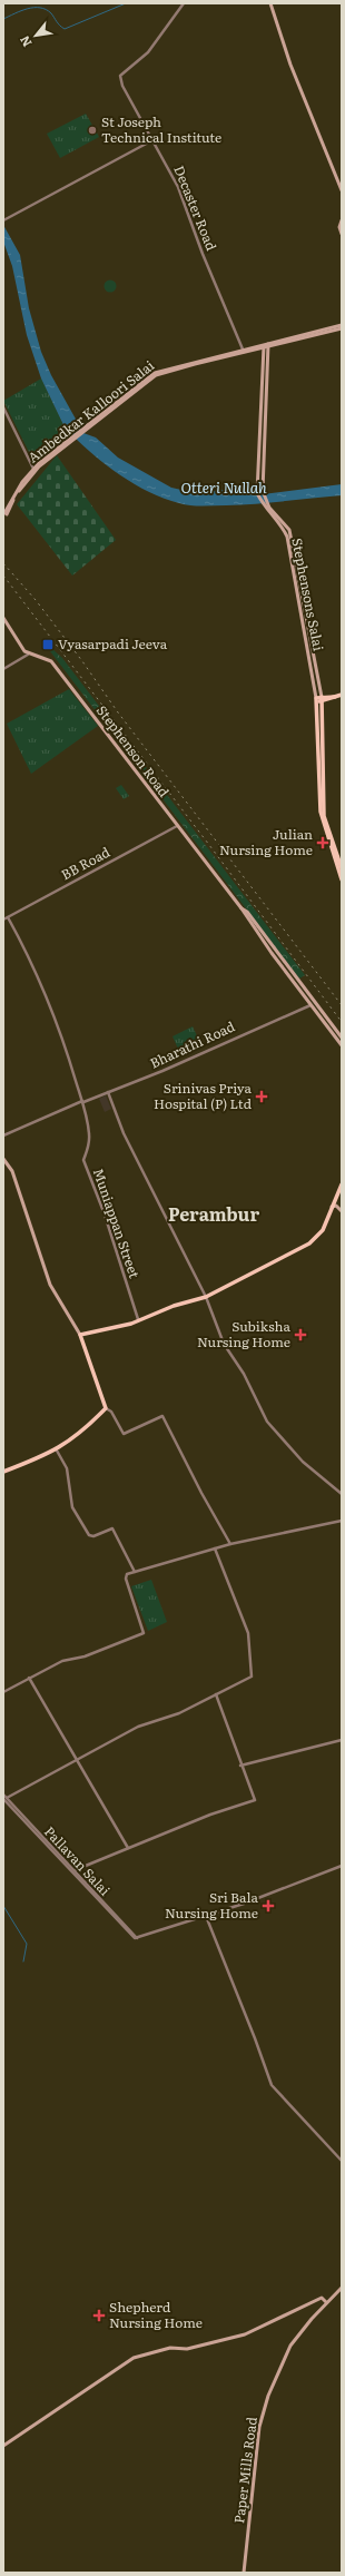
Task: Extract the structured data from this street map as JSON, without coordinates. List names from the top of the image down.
{
  "streets": {
    "main road": [
      "Ambedkar Kalloori Salai",
      "Stephensons Salai",
      "Stephenson Road",
      "Paper Mills Road"
    ],
    "street": [
      "Decaster Road",
      "BB Road",
      "Bharathi Road",
      "Muniappan Street",
      "Pallavan Salai"
    ]
  },
  "crossings": [
    ["Decaster Road", "Ambedkar Kalloori Salai"],
    ["Ambedkar Kalloori Salai", "Stephensons Salai"],
    ["Stephenson Road", "BB Road"],
    ["BB Road", "Muniappan Street"],
    ["Bharathi Road", "Muniappan Street"]
  ],
  "districts": ["Perambur"],
  "water": ["Otteri Nullah"],
  "places": {
    "other": ["St Joseph Technical Institute"],
    "transit": ["Vyasarpadi Jeeva"],
    "health": [
      "Julian Nursing Home",
      "Srinivas Priya Hospital (P) Ltd",
      "Subiksha Nursing Home",
      "Sri Bala Nursing Home",
      "Shepherd Nursing Home"
    ]
  },
  "north": "bottom left"
}
